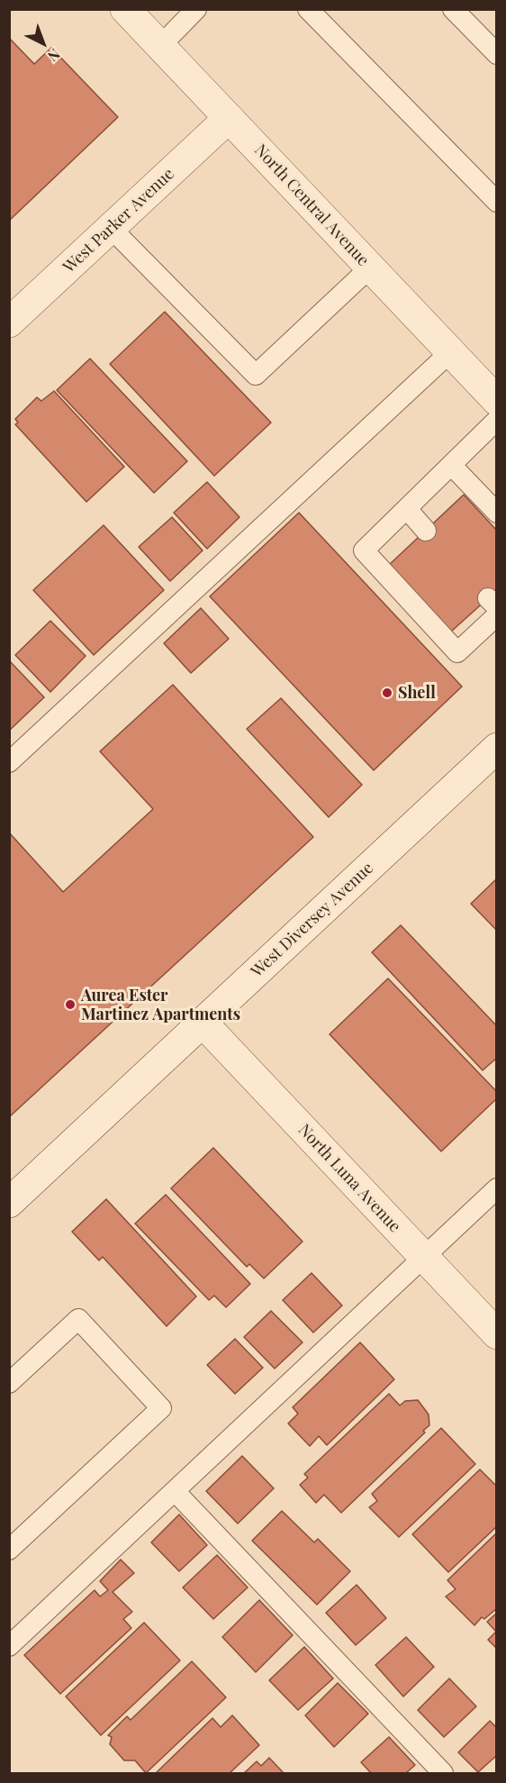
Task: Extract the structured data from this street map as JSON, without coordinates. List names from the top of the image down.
{
  "streets": {
    "street": [
      "North Central Avenue",
      "West Parker Avenue",
      "West Diversey Avenue",
      "North Luna Avenue"
    ]
  },
  "crossings": [
    ["North Central Avenue", "West Parker Avenue"],
    ["West Diversey Avenue", "North Luna Avenue"]
  ],
  "places": ["Shell", "Aurea Ester Martinez Apartments"],
  "north": "bottom right"
}
